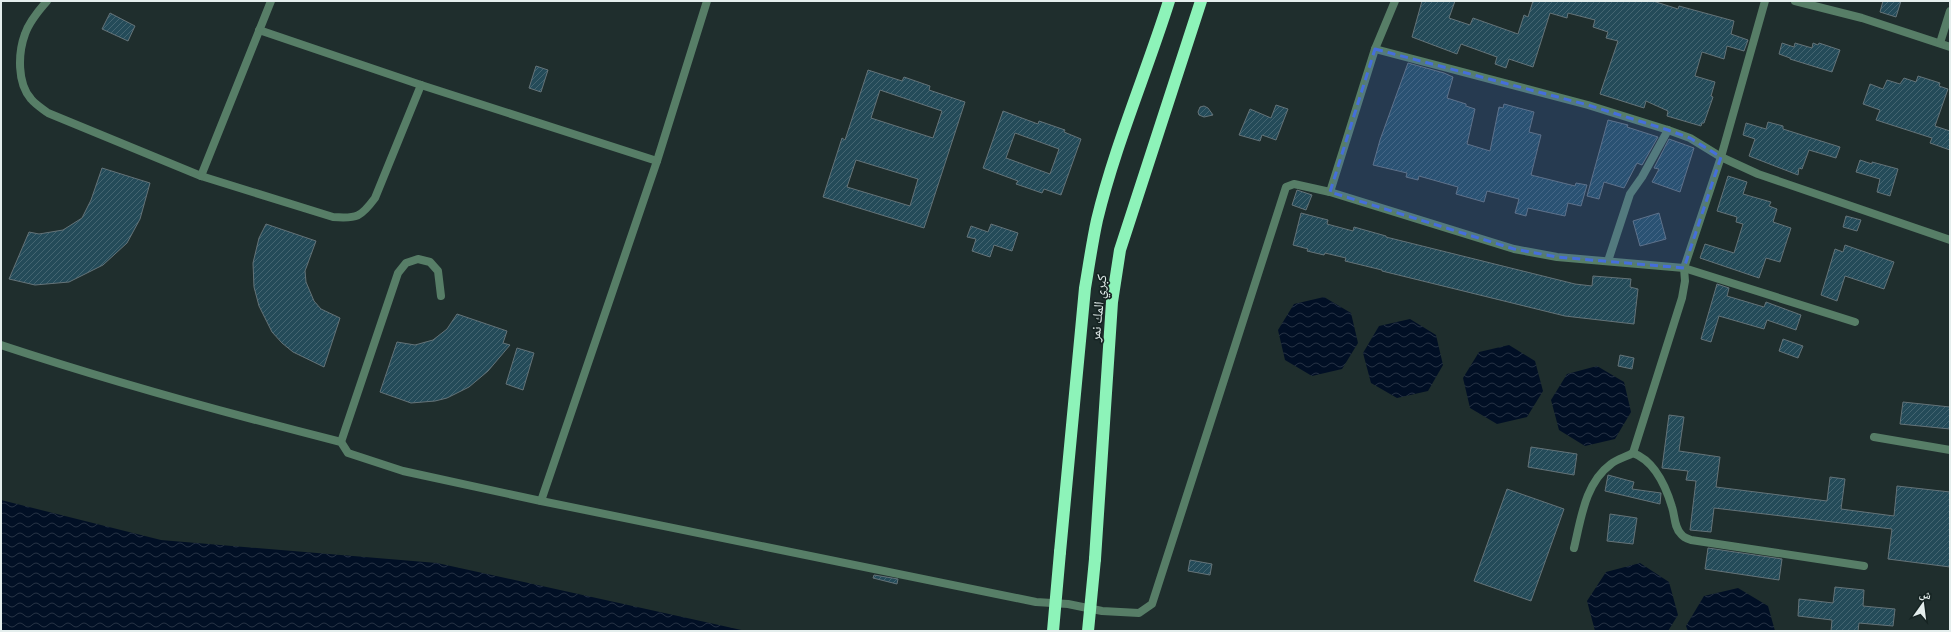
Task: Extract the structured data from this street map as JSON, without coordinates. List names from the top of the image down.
{
  "streets": {
    "highway": ["كبري المك نمر"]
  },
  "north": "top"
}
